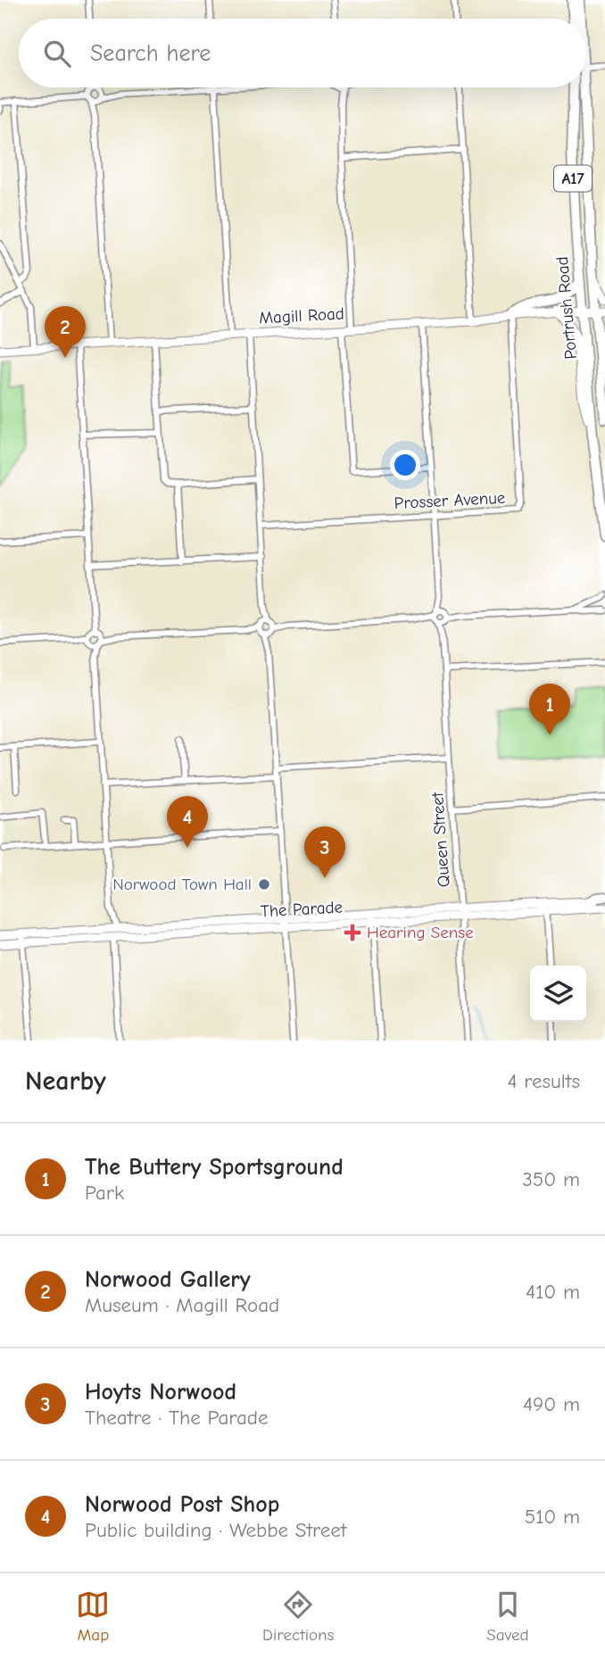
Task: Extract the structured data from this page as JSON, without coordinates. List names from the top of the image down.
{
  "streets": {
    "highway": ["A17", "Portrush Road"],
    "main road": ["Magill Road", "The Parade"],
    "street": ["Prosser Avenue", "Queen Street"]
  },
  "crossings": [
    ["Portrush Road", "Magill Road"],
    ["Magill Road", "Prosser Avenue"],
    ["Magill Road", "Queen Street"],
    ["Prosser Avenue", "Queen Street"],
    ["Queen Street", "The Parade"]
  ],
  "places": {
    "other": ["Norwood Town Hall"],
    "health": ["Hearing Sense"]
  },
  "page": {
    "search": "Search here",
    "pins": [
      "2",
      "1",
      "4",
      "3"
    ],
    "heading": ["Nearby", "4 results"],
    "list": [
      {
        "mark": "1",
        "name": "The Buttery Sportsground",
        "note": "Park",
        "value": "350 m"
      },
      {
        "mark": "2",
        "name": "Norwood Gallery",
        "note": "Museum · Magill Road",
        "value": "410 m"
      },
      {
        "mark": "3",
        "name": "Hoyts Norwood",
        "note": "Theatre · The Parade",
        "value": "490 m"
      },
      {
        "mark": "4",
        "name": "Norwood Post Shop",
        "note": "Public building · Webbe Street",
        "value": "510 m"
      }
    ],
    "nav": ["Map", "Directions", "Saved"]
  }
}
